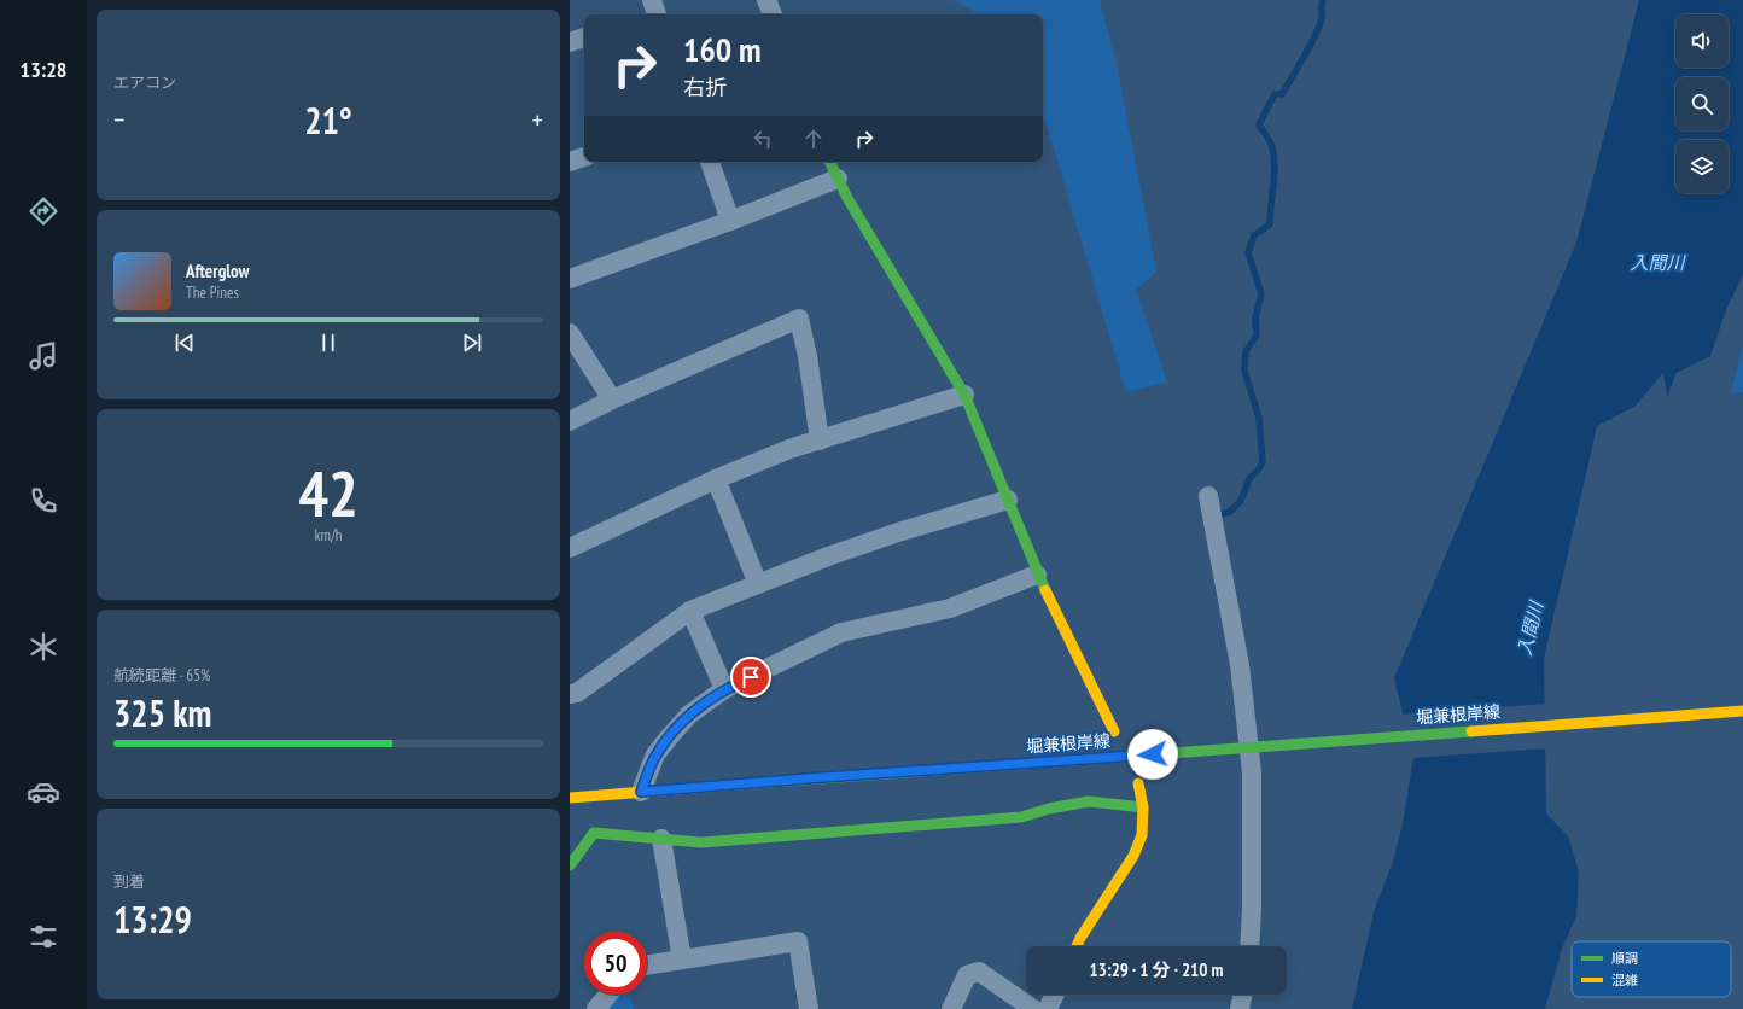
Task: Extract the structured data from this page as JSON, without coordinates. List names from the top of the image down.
{
  "streets": {
    "street": ["堀兼根岸線"]
  },
  "water": ["入間川"],
  "legend": ["順調", "混雑"],
  "page": {
    "tabs": "13:28",
    "tile": [
      "エアコン",
      ["42", "km/h"],
      ["航続距離 · 65%", "325 km"],
      ["到着", "13:29"]
    ],
    "turn": ["160 m", "右折"],
    "heat": ["−", "21°", "+"],
    "song": ["Afterglow", "The Pines"],
    "limit": "50",
    "trip": "13:29 · 1 分 · 210 m"
  }
}
